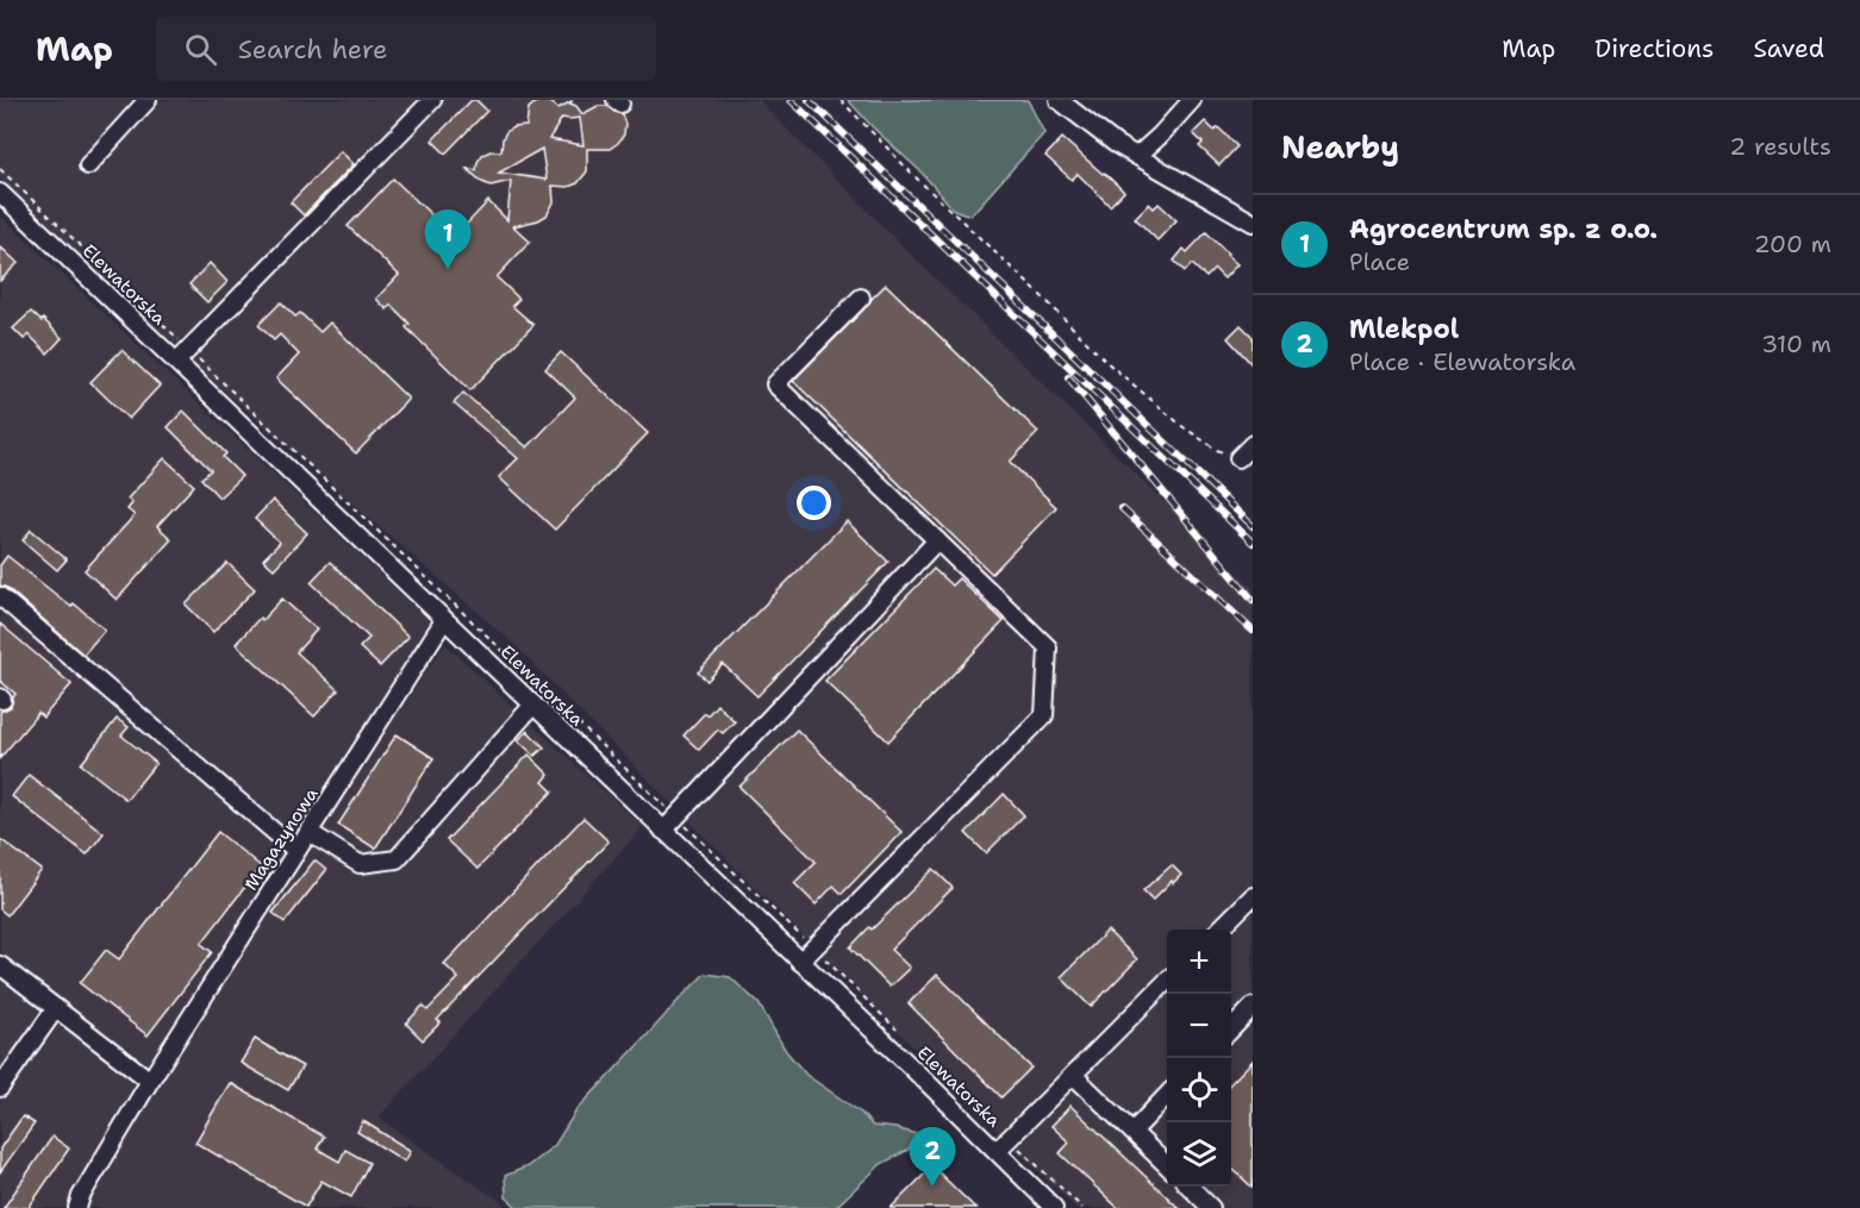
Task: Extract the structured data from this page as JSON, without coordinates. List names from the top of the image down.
{
  "streets": {
    "street": ["Elewatorska", "Magazynowa"]
  },
  "crossings": [
    ["Elewatorska", "Magazynowa"]
  ],
  "page": {
    "header": "Map",
    "search": "Search here",
    "nav": ["Map", "Directions", "Saved"],
    "heading": ["Nearby", "2 results"],
    "list": [
      {
        "mark": "1",
        "name": "Agrocentrum sp. z o.o.",
        "note": "Place",
        "value": "200 m"
      },
      {
        "mark": "2",
        "name": "Mlekpol",
        "note": "Place · Elewatorska",
        "value": "310 m"
      }
    ],
    "pins": ["1", "2"],
    "map_buttons": ["+", "−"]
  }
}
